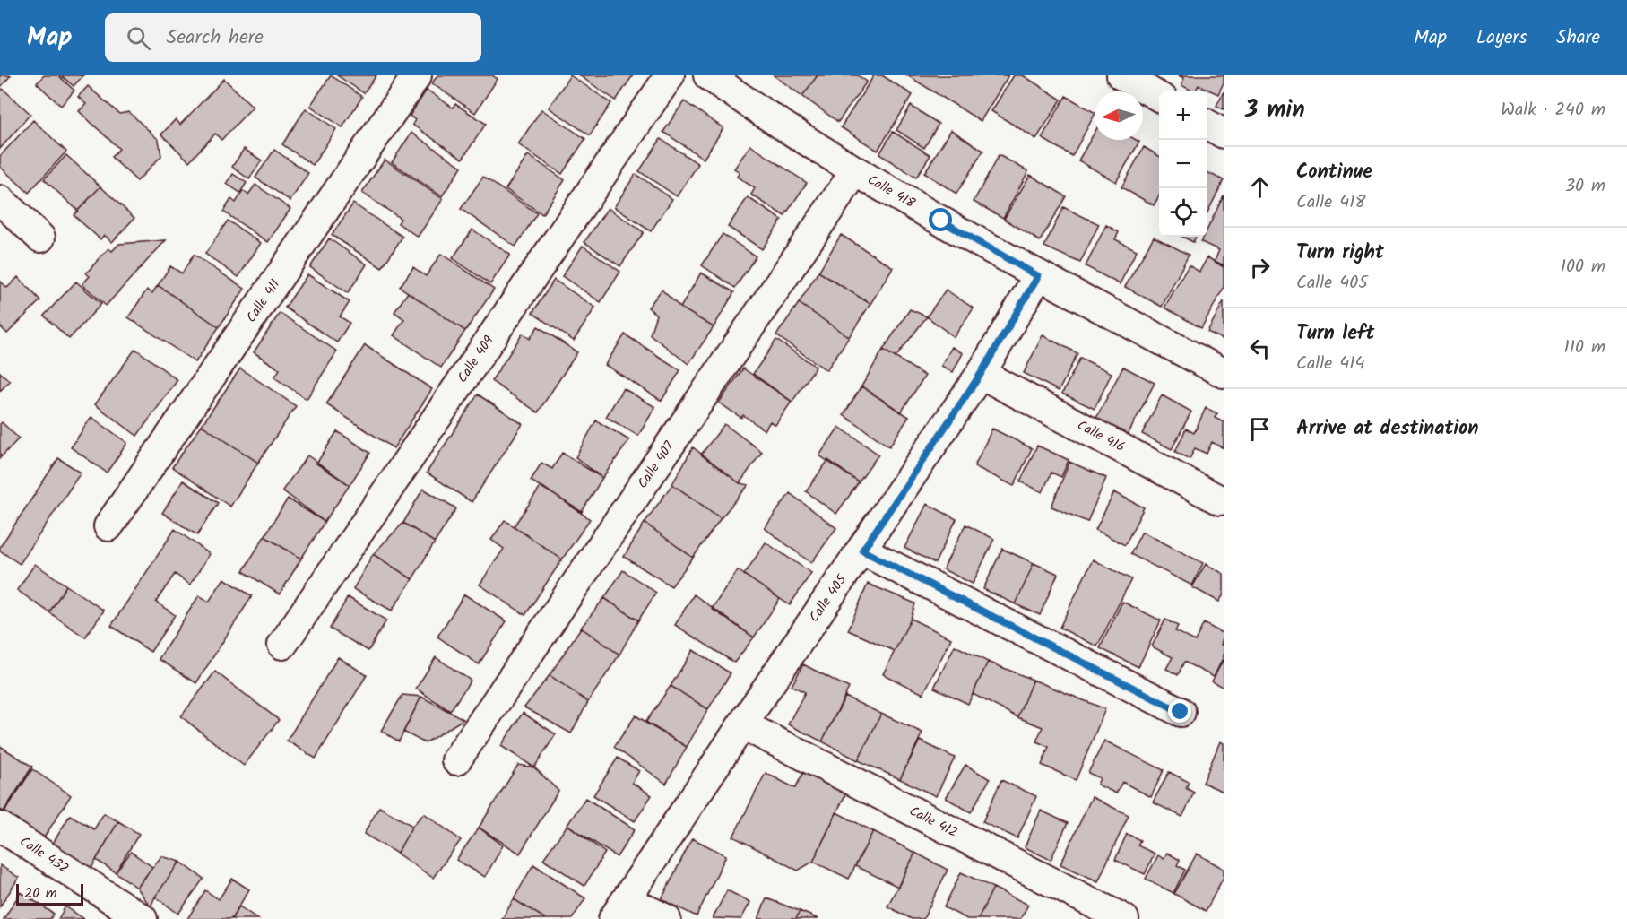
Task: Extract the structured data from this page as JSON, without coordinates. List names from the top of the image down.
{
  "streets": {
    "street": [
      "Calle 418",
      "Calle 411",
      "Calle 409",
      "Calle 416",
      "Calle 407",
      "Calle 405",
      "Calle 412",
      "Calle 432"
    ]
  },
  "crossings": [
    ["Calle 418", "Calle 407"],
    ["Calle 418", "Calle 405"],
    ["Calle 416", "Calle 405"],
    ["Calle 405", "Calle 412"]
  ],
  "scale_bar": "20 m",
  "north": "left",
  "page": {
    "header": "Map",
    "search": "Search here",
    "nav": ["Map", "Layers", "Share"],
    "heading": ["3 min", "Walk · 240 m"],
    "map_buttons": ["+", "−"],
    "list": [
      ["Continue", "Calle 418", "30 m"],
      ["Turn right", "Calle 405", "100 m"],
      ["Turn left", "Calle 414", "110 m"],
      "Arrive at destination"
    ],
    "scale": "20 m"
  }
}
